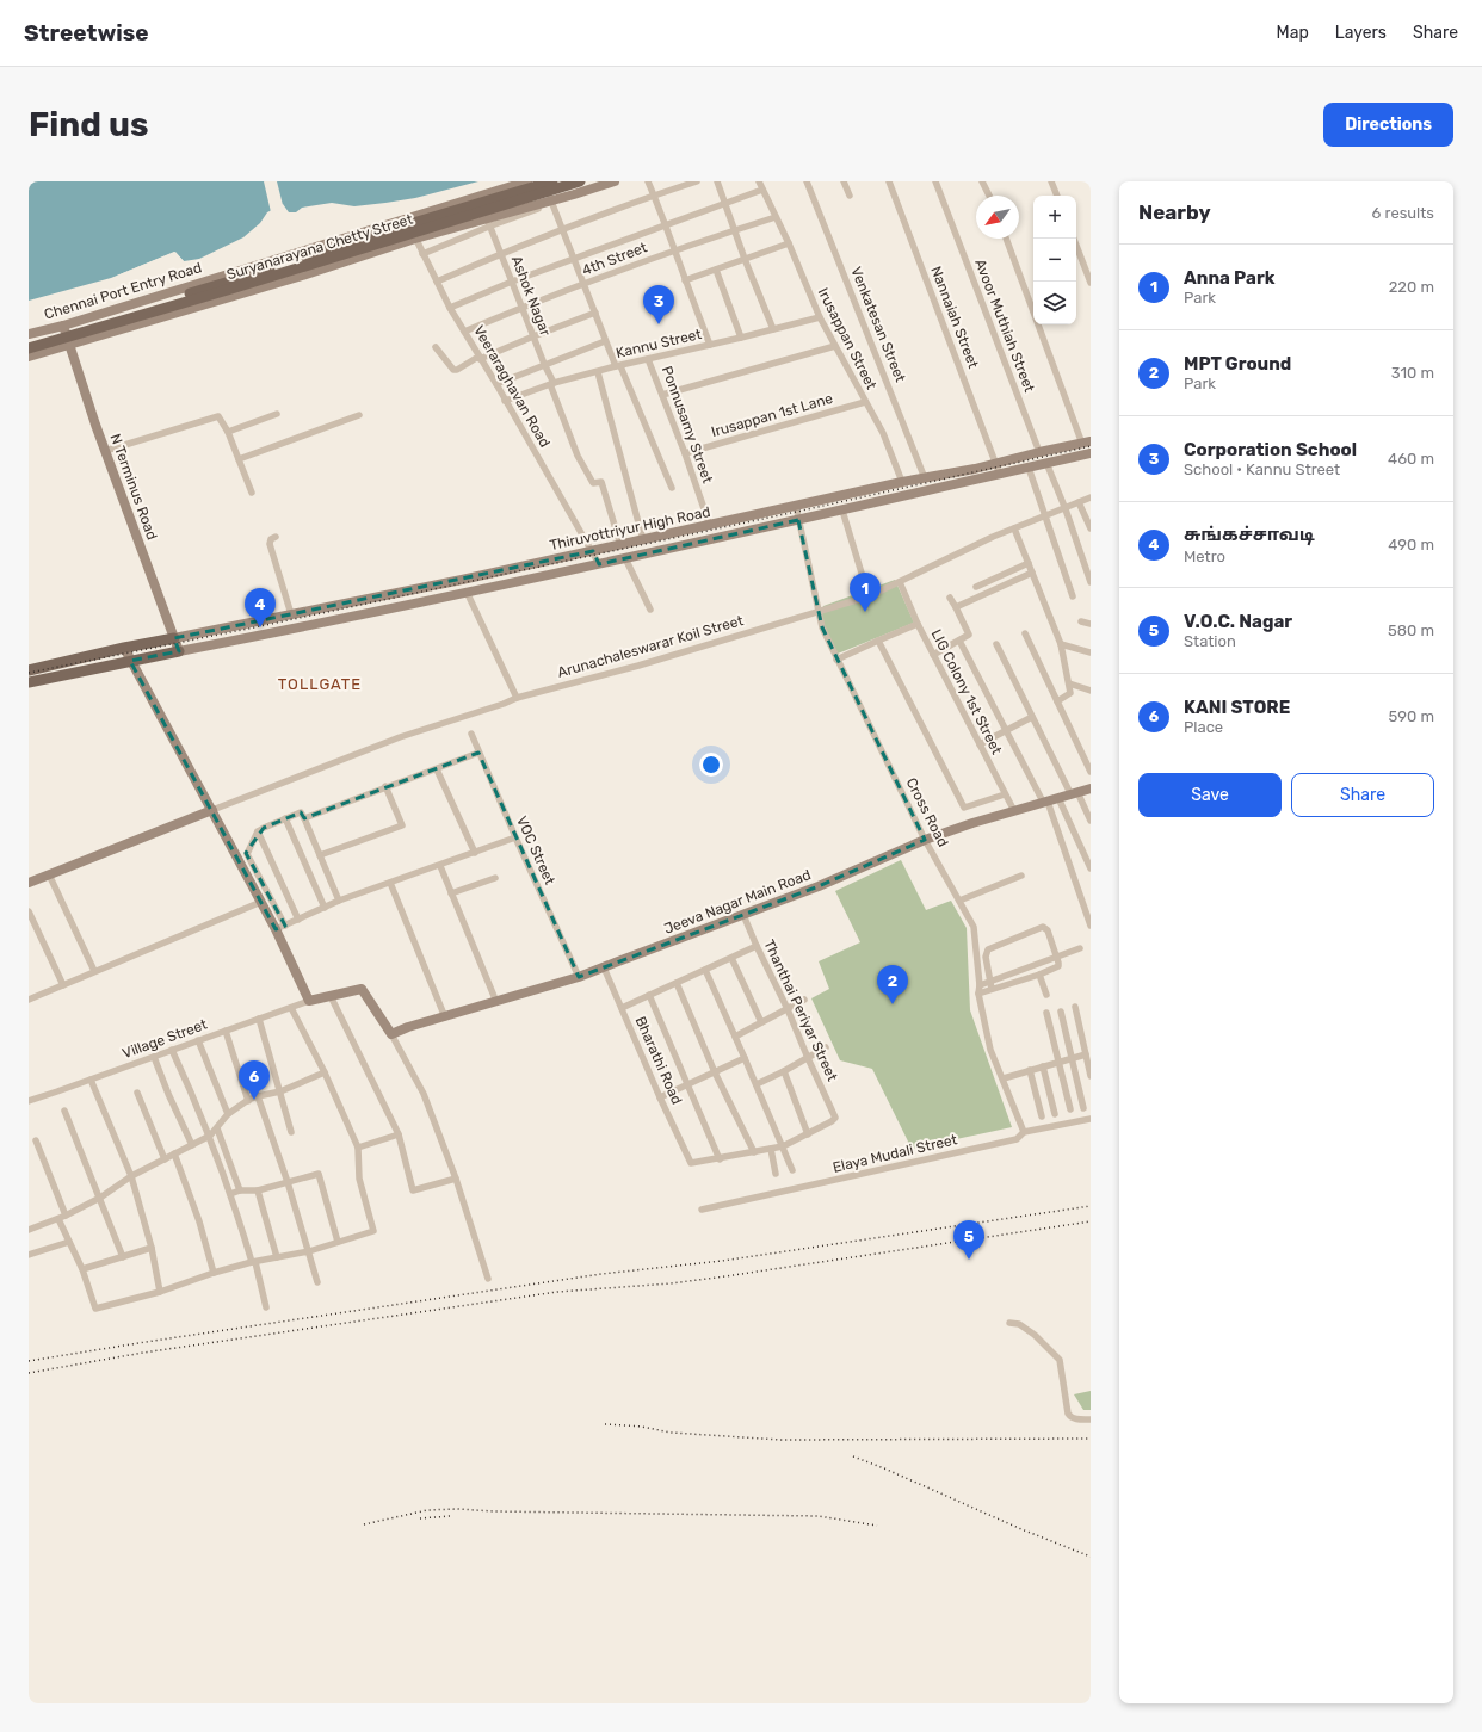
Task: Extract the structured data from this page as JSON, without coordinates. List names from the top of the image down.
{
  "streets": {
    "main road": ["Suryanarayana Chetty Street"],
    "street": [
      "4th Street",
      "Chennai Port Entry Road",
      "Ashok Nagar",
      "Nannaiah Street",
      "Venkatesan Street",
      "Avoor Muthiah Street",
      "Irusappan Street",
      "Kannu Street",
      "Veeraraghavan Road",
      "Irusappan 1st Lane",
      "Ponnusamy Street",
      "N Terminus Road",
      "Thiruvottriyur High Road",
      "Arunachaleswarar Koil Street",
      "LIG Colony 1st Street",
      "Cross Road",
      "VOC Street",
      "Jeeva Nagar Main Road",
      "Thanthai Periyar Street",
      "Village Street",
      "Bharathi Road",
      "Elaya Mudali Street"
    ]
  },
  "crossings": [
    ["Suryanarayana Chetty Street", "Chennai Port Entry Road"],
    ["Suryanarayana Chetty Street", "Veeraraghavan Road"],
    ["Suryanarayana Chetty Street", "N Terminus Road"],
    ["4th Street", "Ashok Nagar"],
    ["4th Street", "Irusappan Street"],
    ["4th Street", "Veeraraghavan Road"],
    ["Chennai Port Entry Road", "N Terminus Road"],
    ["Ashok Nagar", "Kannu Street"],
    ["Ashok Nagar", "Thiruvottriyur High Road"],
    ["Nannaiah Street", "Thiruvottriyur High Road"],
    ["Venkatesan Street", "Thiruvottriyur High Road"],
    ["Avoor Muthiah Street", "Thiruvottriyur High Road"],
    ["Irusappan Street", "Kannu Street"],
    ["Irusappan Street", "Irusappan 1st Lane"],
    ["Irusappan Street", "Thiruvottriyur High Road"],
    ["Kannu Street", "Veeraraghavan Road"],
    ["Kannu Street", "Ponnusamy Street"],
    ["Veeraraghavan Road", "Thiruvottriyur High Road"],
    ["Irusappan 1st Lane", "Ponnusamy Street"],
    ["Ponnusamy Street", "Thiruvottriyur High Road"],
    ["N Terminus Road", "Thiruvottriyur High Road"],
    ["Thiruvottriyur High Road", "Cross Road"],
    ["Arunachaleswarar Koil Street", "LIG Colony 1st Street"],
    ["Arunachaleswarar Koil Street", "Cross Road"],
    ["LIG Colony 1st Street", "Jeeva Nagar Main Road"],
    ["Cross Road", "Jeeva Nagar Main Road"],
    ["Cross Road", "Elaya Mudali Street"],
    ["VOC Street", "Jeeva Nagar Main Road"],
    ["Jeeva Nagar Main Road", "Thanthai Periyar Street"],
    ["Jeeva Nagar Main Road", "Bharathi Road"]
  ],
  "districts": ["TOLLGATE"],
  "north": "bottom left",
  "page": {
    "header": "Streetwise",
    "nav": ["Map", "Layers", "Share"],
    "buttons": [
      "Directions",
      ["Save", "Share"]
    ],
    "title": "Find us",
    "heading": ["Nearby", "6 results"],
    "map_buttons": ["+", "−"],
    "list": [
      {
        "mark": "1",
        "name": "Anna Park",
        "note": "Park",
        "value": "220 m"
      },
      {
        "mark": "2",
        "name": "MPT Ground",
        "note": "Park",
        "value": "310 m"
      },
      {
        "mark": "3",
        "name": "Corporation School",
        "note": "School · Kannu Street",
        "value": "460 m"
      },
      {
        "mark": "4",
        "name": "சுங்கச்சாவடி",
        "note": "Metro",
        "value": "490 m"
      },
      {
        "mark": "5",
        "name": "V.O.C. Nagar",
        "note": "Station",
        "value": "580 m"
      },
      {
        "mark": "6",
        "name": "KANI STORE",
        "note": "Place",
        "value": "590 m"
      }
    ],
    "pins": [
      "3",
      "1",
      "4",
      "2",
      "6",
      "5"
    ]
  }
}
